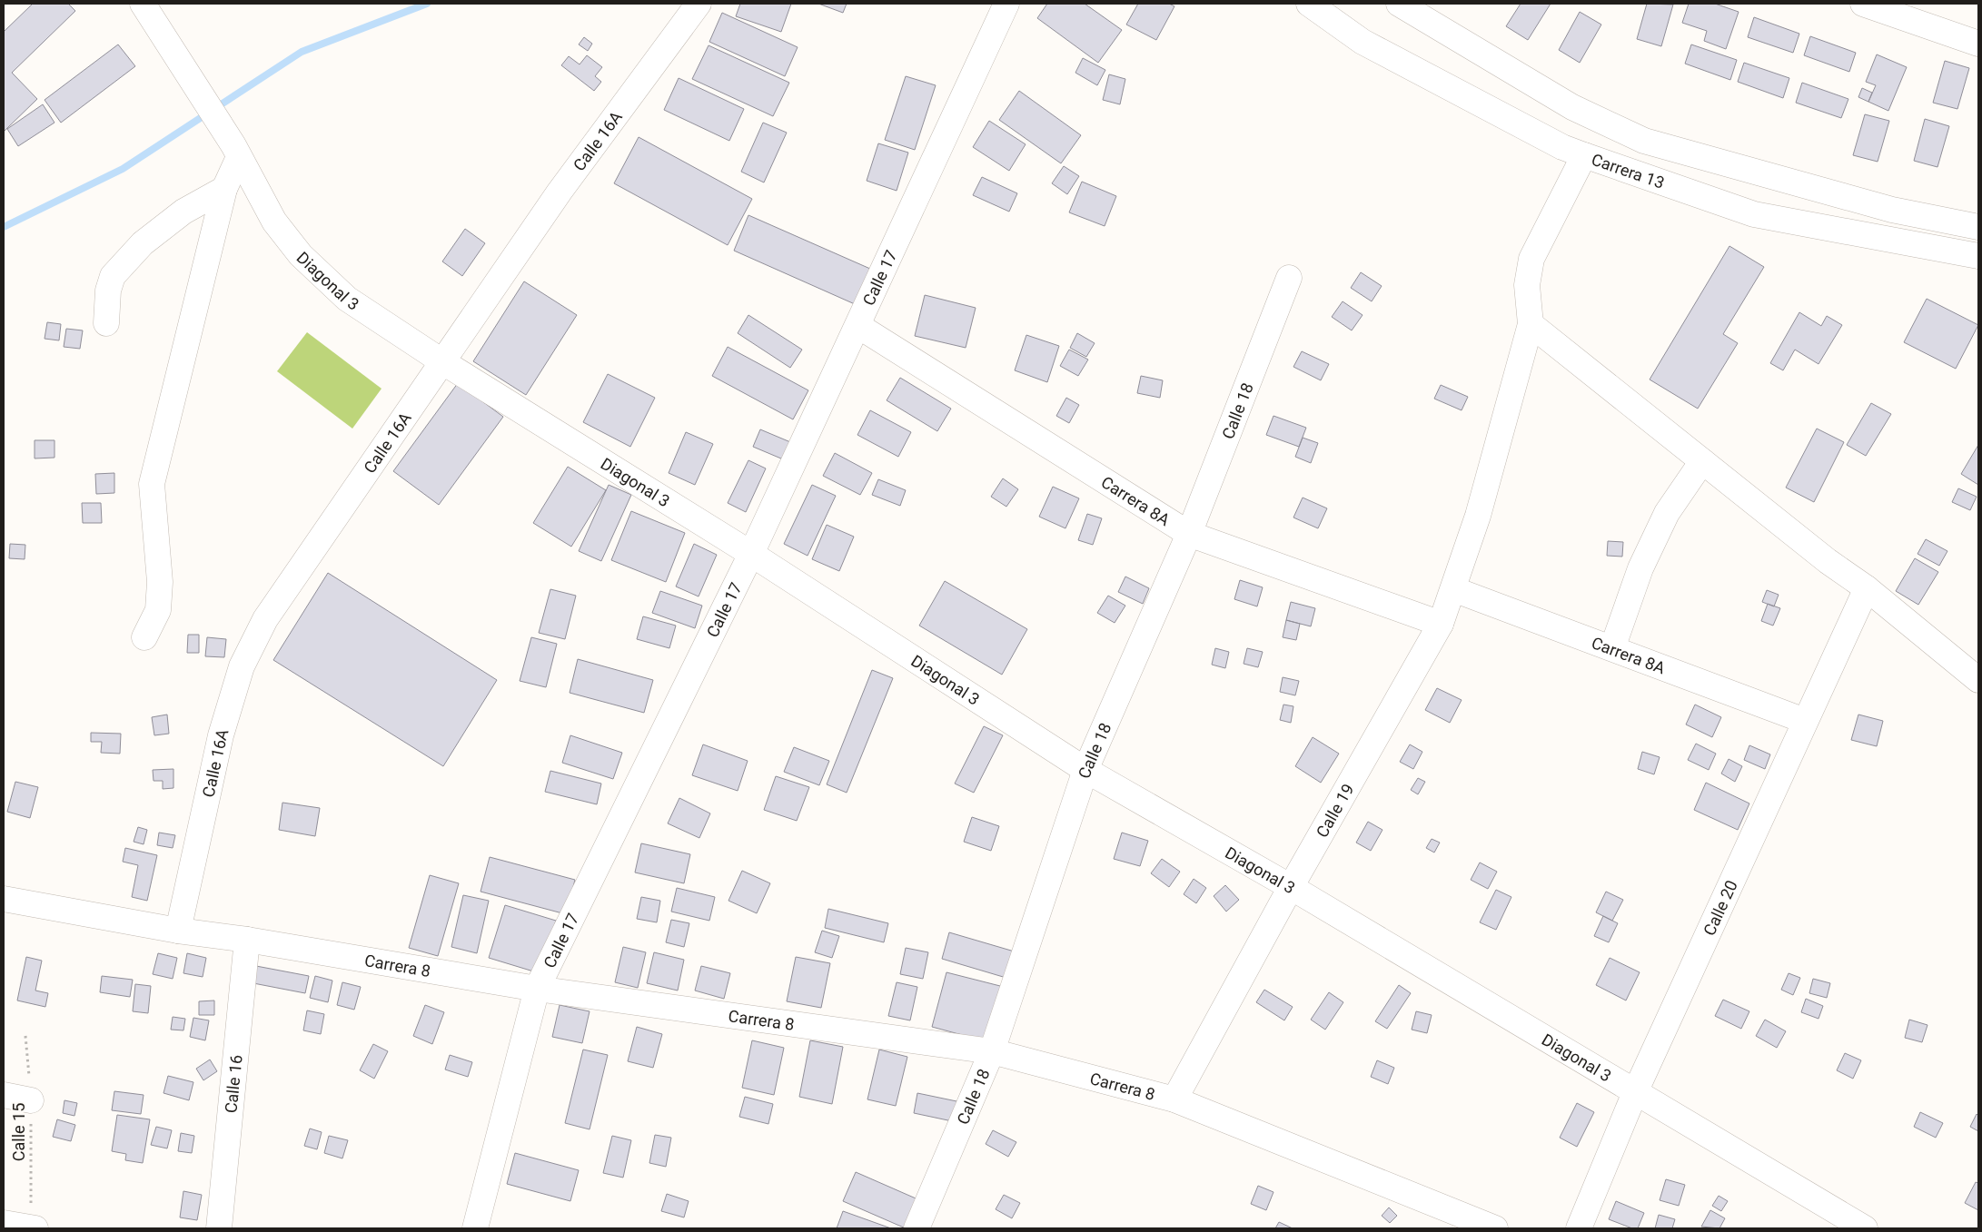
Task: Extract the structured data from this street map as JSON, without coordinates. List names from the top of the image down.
{
  "streets": {
    "street": [
      "Calle 16A",
      "Carrera 13",
      "Calle 17",
      "Diagonal 3",
      "Calle 18",
      "Carrera 8A",
      "Calle 19",
      "Calle 20",
      "Carrera 8",
      "Calle 16"
    ],
    "path": ["Calle 15"]
  },
  "crossings": [
    ["Calle 16A", "Diagonal 3"],
    ["Calle 16A", "Carrera 8"],
    ["Calle 17", "Diagonal 3"],
    ["Calle 17", "Carrera 8A"],
    ["Calle 17", "Carrera 8"],
    ["Diagonal 3", "Calle 18"],
    ["Diagonal 3", "Calle 19"],
    ["Diagonal 3", "Calle 20"],
    ["Calle 18", "Carrera 8A"],
    ["Calle 18", "Carrera 8"],
    ["Carrera 8A", "Calle 19"],
    ["Carrera 8A", "Calle 20"],
    ["Calle 19", "Carrera 8"],
    ["Carrera 8", "Calle 16"]
  ]
}
